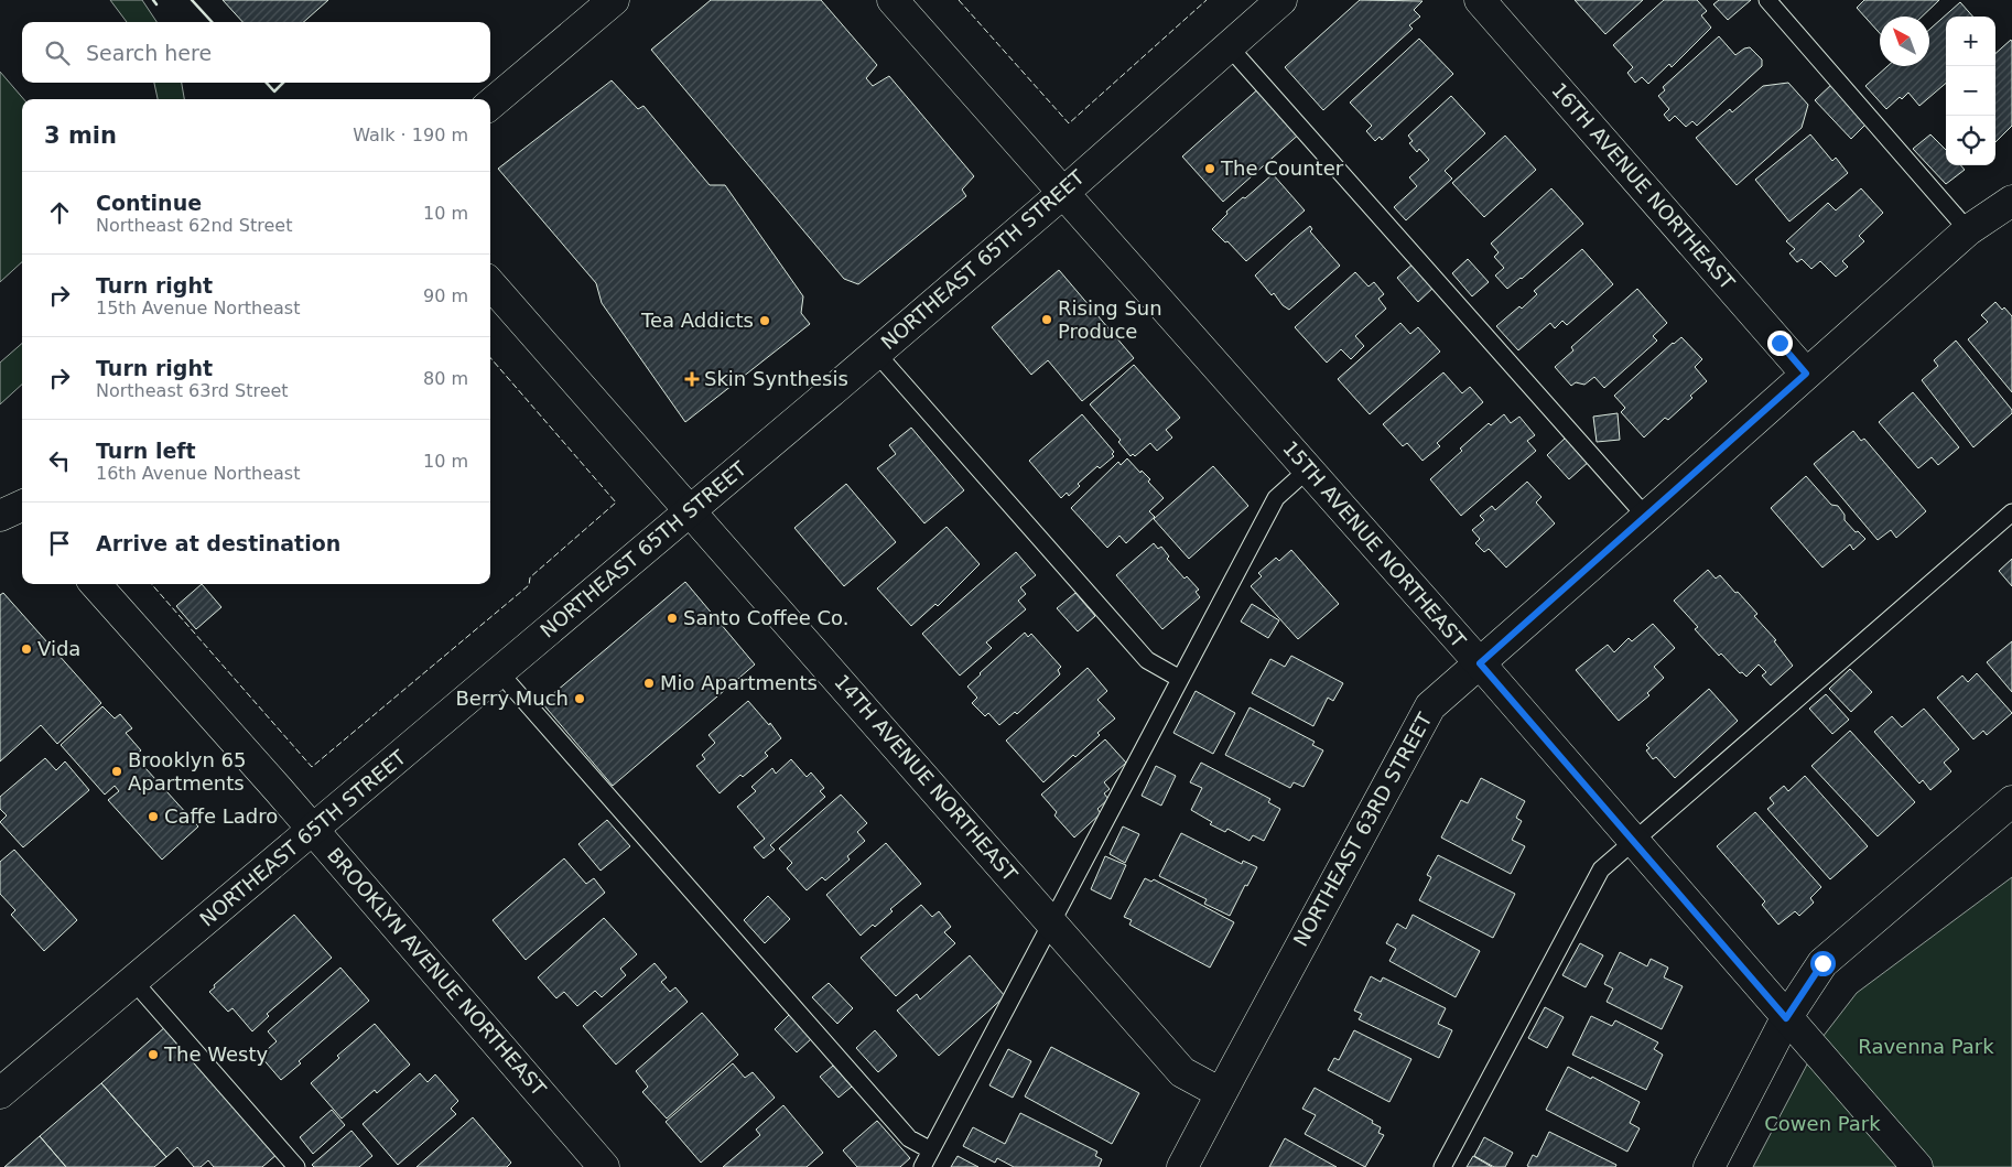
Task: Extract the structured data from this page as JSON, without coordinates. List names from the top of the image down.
{
  "streets": {
    "street": [
      "16TH AVENUE NORTHEAST",
      "NORTHEAST 65TH STREET",
      "15TH AVENUE NORTHEAST",
      "14TH AVENUE NORTHEAST",
      "NORTHEAST 63RD STREET",
      "BROOKLYN AVENUE NORTHEAST"
    ]
  },
  "crossings": [
    ["16TH AVENUE NORTHEAST", "NORTHEAST 63RD STREET"],
    ["NORTHEAST 65TH STREET", "15TH AVENUE NORTHEAST"],
    ["NORTHEAST 65TH STREET", "14TH AVENUE NORTHEAST"],
    ["NORTHEAST 65TH STREET", "BROOKLYN AVENUE NORTHEAST"],
    ["15TH AVENUE NORTHEAST", "NORTHEAST 63RD STREET"],
    ["14TH AVENUE NORTHEAST", "NORTHEAST 63RD STREET"]
  ],
  "parks": ["Ravenna Park", "Cowen Park"],
  "places": {
    "other": [
      "The Counter",
      "Rising Sun Produce",
      "Tea Addicts",
      "Santo Coffee Co.",
      "Vida",
      "Mio Apartments",
      "Berry Much",
      "Brooklyn 65 Apartments",
      "Caffe Ladro",
      "The Westy"
    ],
    "health": ["Skin Synthesis"]
  },
  "north": "top left",
  "page": {
    "map_buttons": ["+", "−"],
    "search": "Search here",
    "heading": ["3 min", "Walk · 190 m"],
    "list": [
      ["Continue", "Northeast 62nd Street", "10 m"],
      ["Turn right", "15th Avenue Northeast", "90 m"],
      ["Turn right", "Northeast 63rd Street", "80 m"],
      ["Turn left", "16th Avenue Northeast", "10 m"],
      "Arrive at destination"
    ]
  }
}
